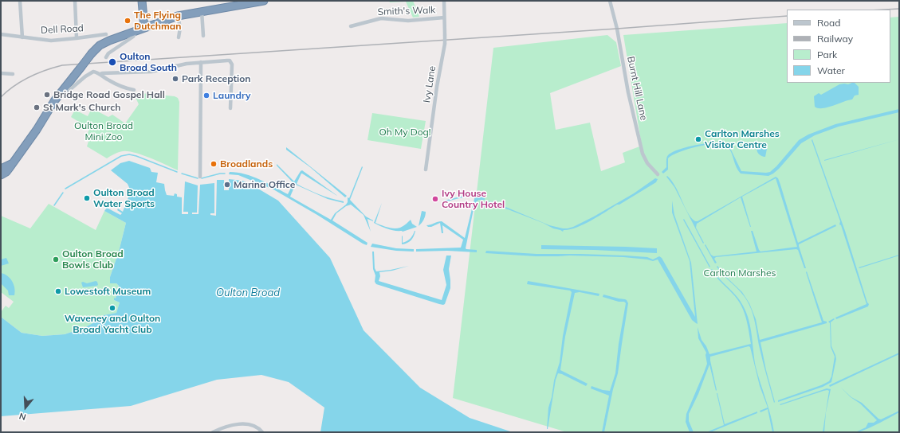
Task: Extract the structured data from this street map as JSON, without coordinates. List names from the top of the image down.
{
  "streets": {
    "street": [
      "Smith's Walk",
      "Dell Road",
      "Ivy Lane",
      "Burnt Hill Lane"
    ]
  },
  "crossings": [
    ["Smith's Walk", "Ivy Lane"]
  ],
  "water": ["Oulton Broad"],
  "parks": ["Oulton Broad Mini Zoo", "Oh My Dog!", "Carlton Marshes"],
  "places": [
    "The Flying Dutchman",
    "Oulton Broad South",
    "Park Reception",
    "Bridge Road Gospel Hall",
    "Laundry",
    "St Mark's Church",
    "Carlton Marshes Visitor Centre",
    "Broadlands",
    "Marina Office",
    "Oulton Broad Water Sports",
    "Ivy House Country Hotel",
    "Oulton Broad Bowls Club",
    "Lowestoft Museum",
    "Waveney and Oulton Broad Yacht Club"
  ],
  "legend": [
    "Road",
    "Railway",
    "Park",
    "Water"
  ],
  "north": "bottom"
}
